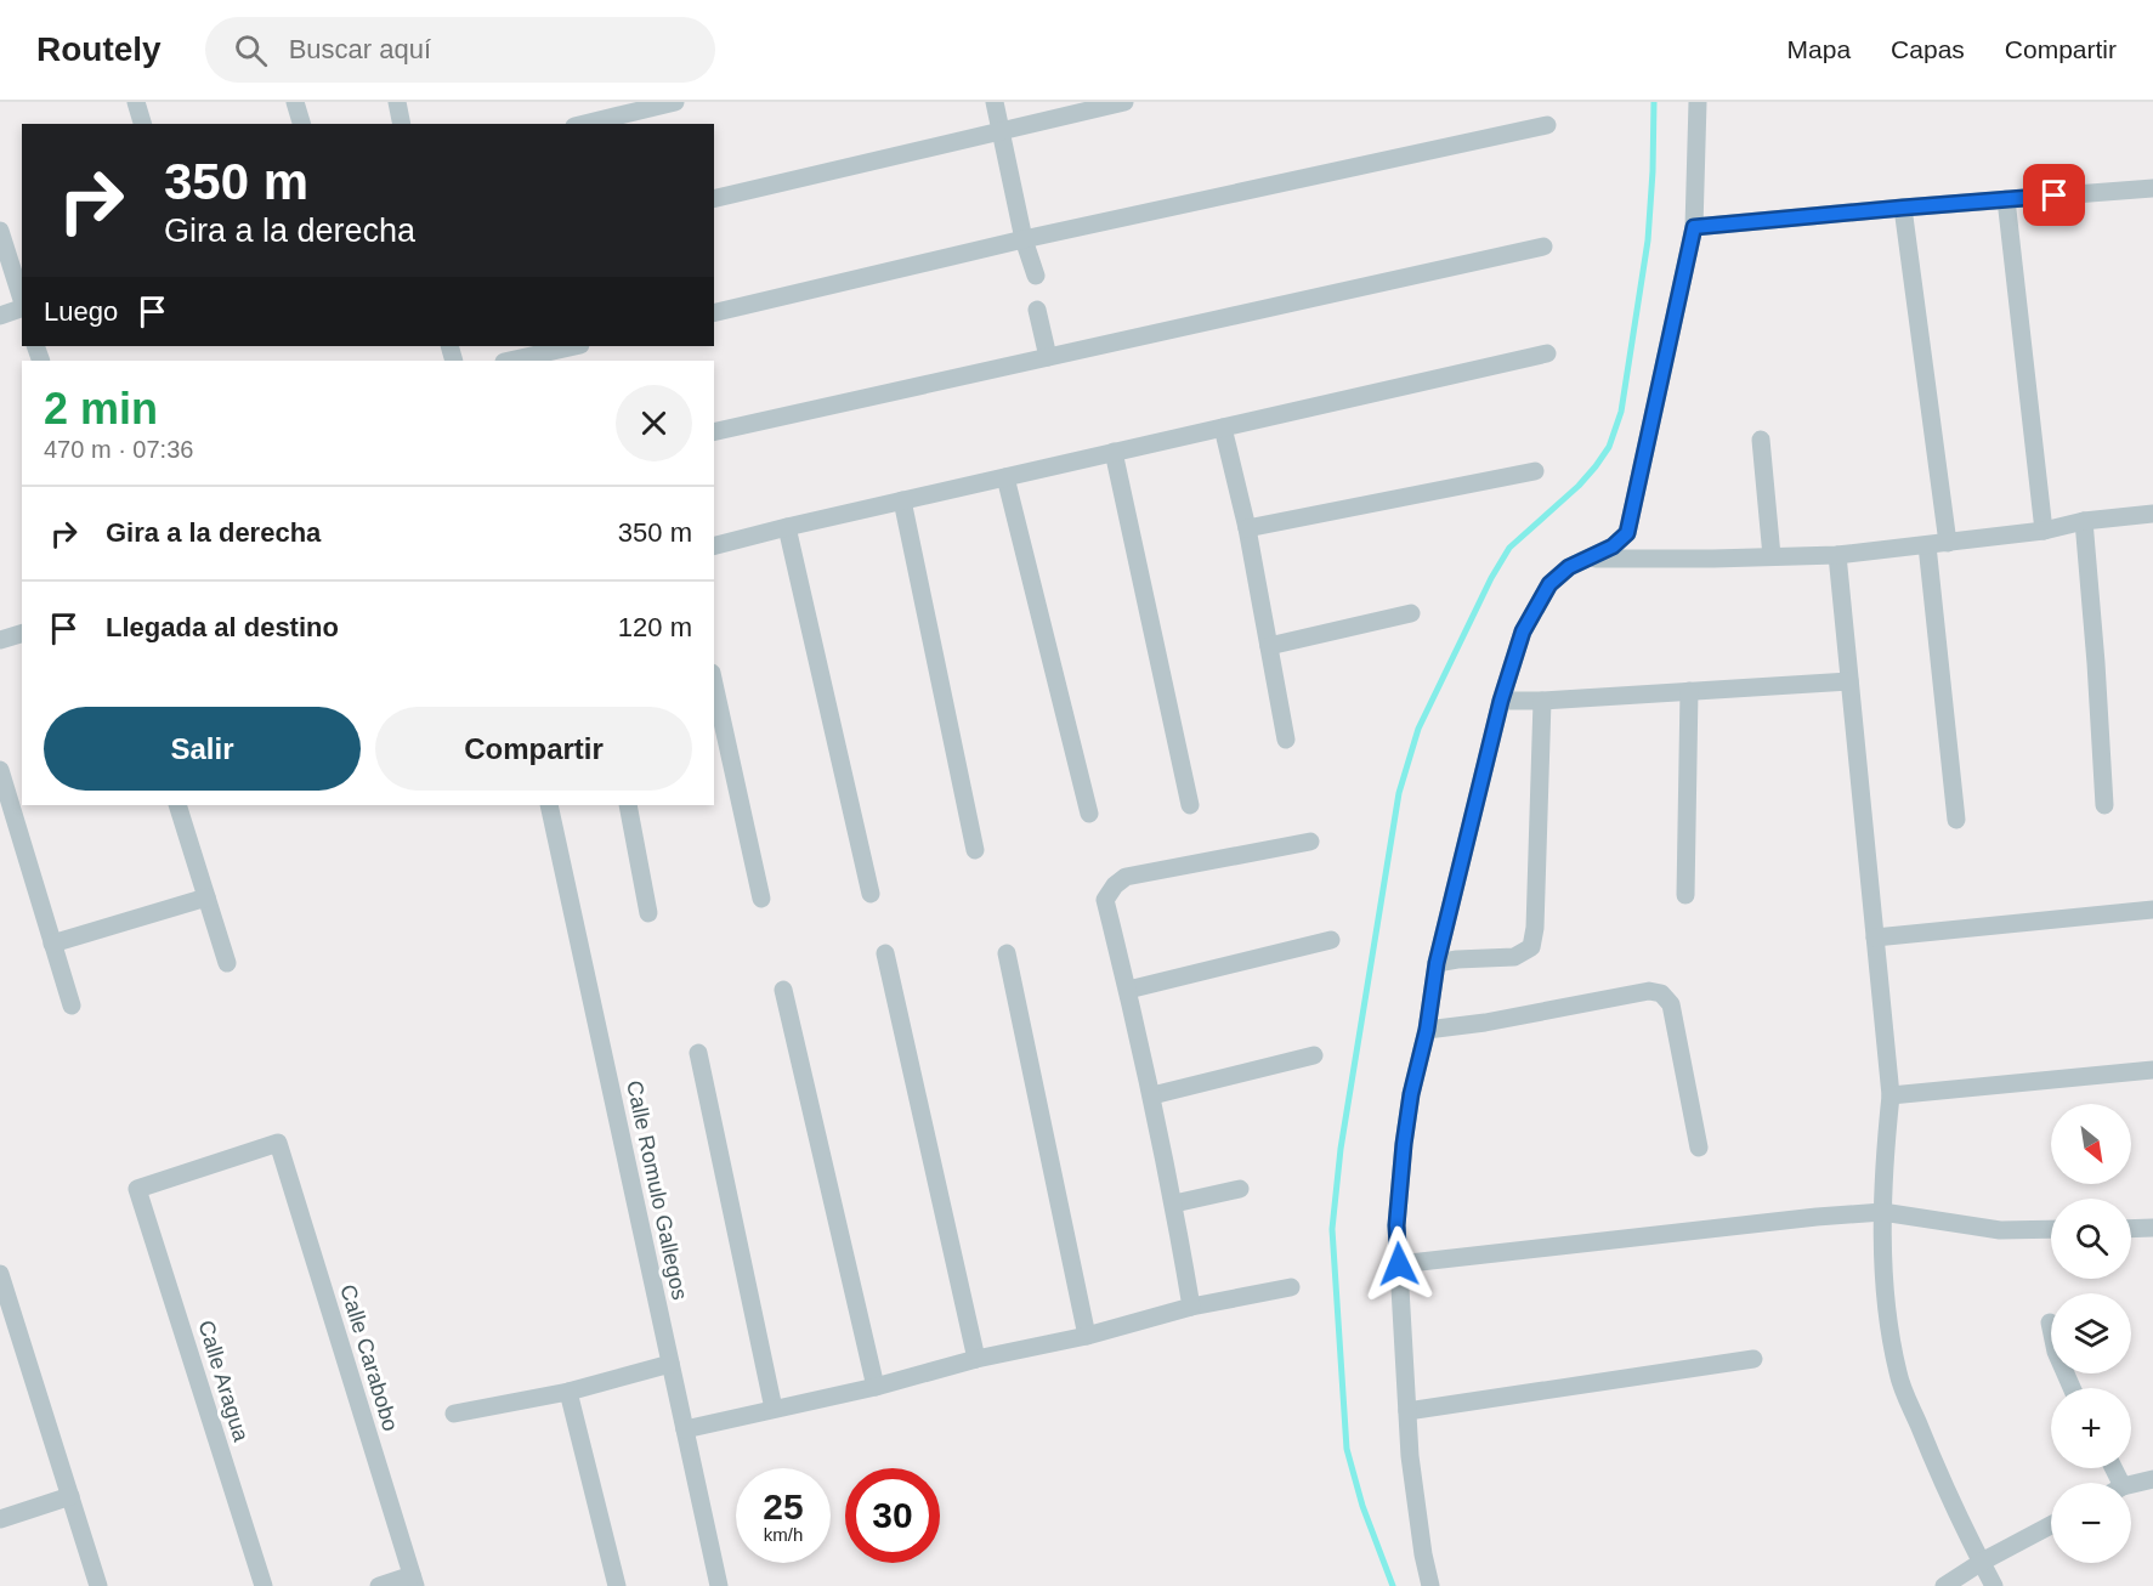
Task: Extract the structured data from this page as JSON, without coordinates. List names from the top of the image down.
{
  "streets": {
    "street": ["Calle Romulo Gallegos", "Calle Carabobo", "Calle Aragua"]
  },
  "crossings": [
    ["Calle Carabobo", "Calle Aragua"]
  ],
  "north": "bottom right",
  "page": {
    "header": "Routely",
    "search": "Buscar aquí",
    "nav": ["Mapa", "Capas", "Compartir"],
    "turn": ["350 m", "Gira a la derecha"],
    "then": "Luego",
    "heading": ["2 min", "470 m · 07:36"],
    "list": [
      {
        "name": "Gira a la derecha",
        "value": "350 m"
      },
      {
        "name": "Llegada al destino",
        "value": "120 m"
      }
    ],
    "buttons": ["Salir", "Compartir"],
    "map_buttons": ["+", "−"],
    "speed": "25 km/h",
    "limit": "30"
  }
}
